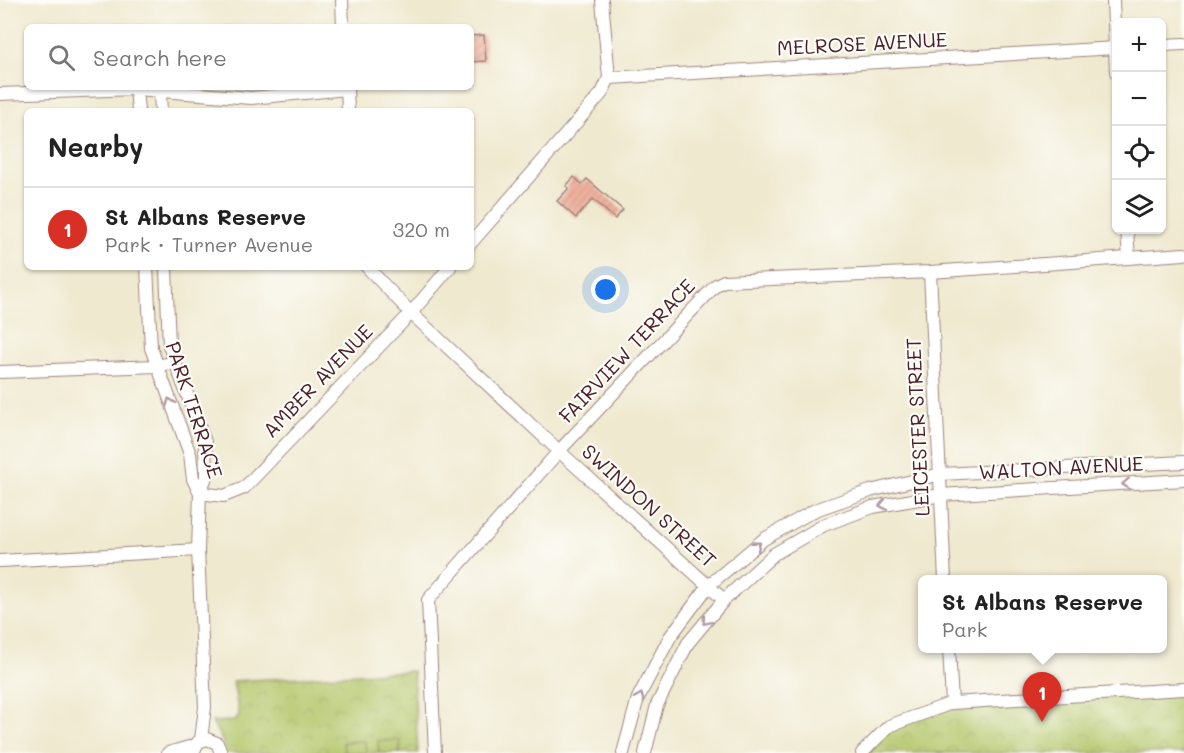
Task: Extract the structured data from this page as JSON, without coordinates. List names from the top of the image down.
{
  "streets": {
    "street": [
      "MELROSE AVENUE",
      "FAIRVIEW TERRACE",
      "AMBER AVENUE",
      "PARK TERRACE",
      "LEICESTER STREET",
      "WALTON AVENUE",
      "SWINDON STREET"
    ]
  },
  "crossings": [
    ["FAIRVIEW TERRACE", "LEICESTER STREET"],
    ["FAIRVIEW TERRACE", "SWINDON STREET"],
    ["AMBER AVENUE", "PARK TERRACE"],
    ["AMBER AVENUE", "SWINDON STREET"],
    ["LEICESTER STREET", "WALTON AVENUE"],
    ["WALTON AVENUE", "SWINDON STREET"]
  ],
  "page": {
    "map_buttons": ["+", "−"],
    "search": "Search here",
    "heading": "Nearby",
    "list": [
      {
        "mark": "1",
        "name": "St Albans Reserve",
        "note": "Park · Turner Avenue",
        "value": "320 m"
      }
    ],
    "popup": ["St Albans Reserve", "Park"],
    "pins": "1"
  }
}
